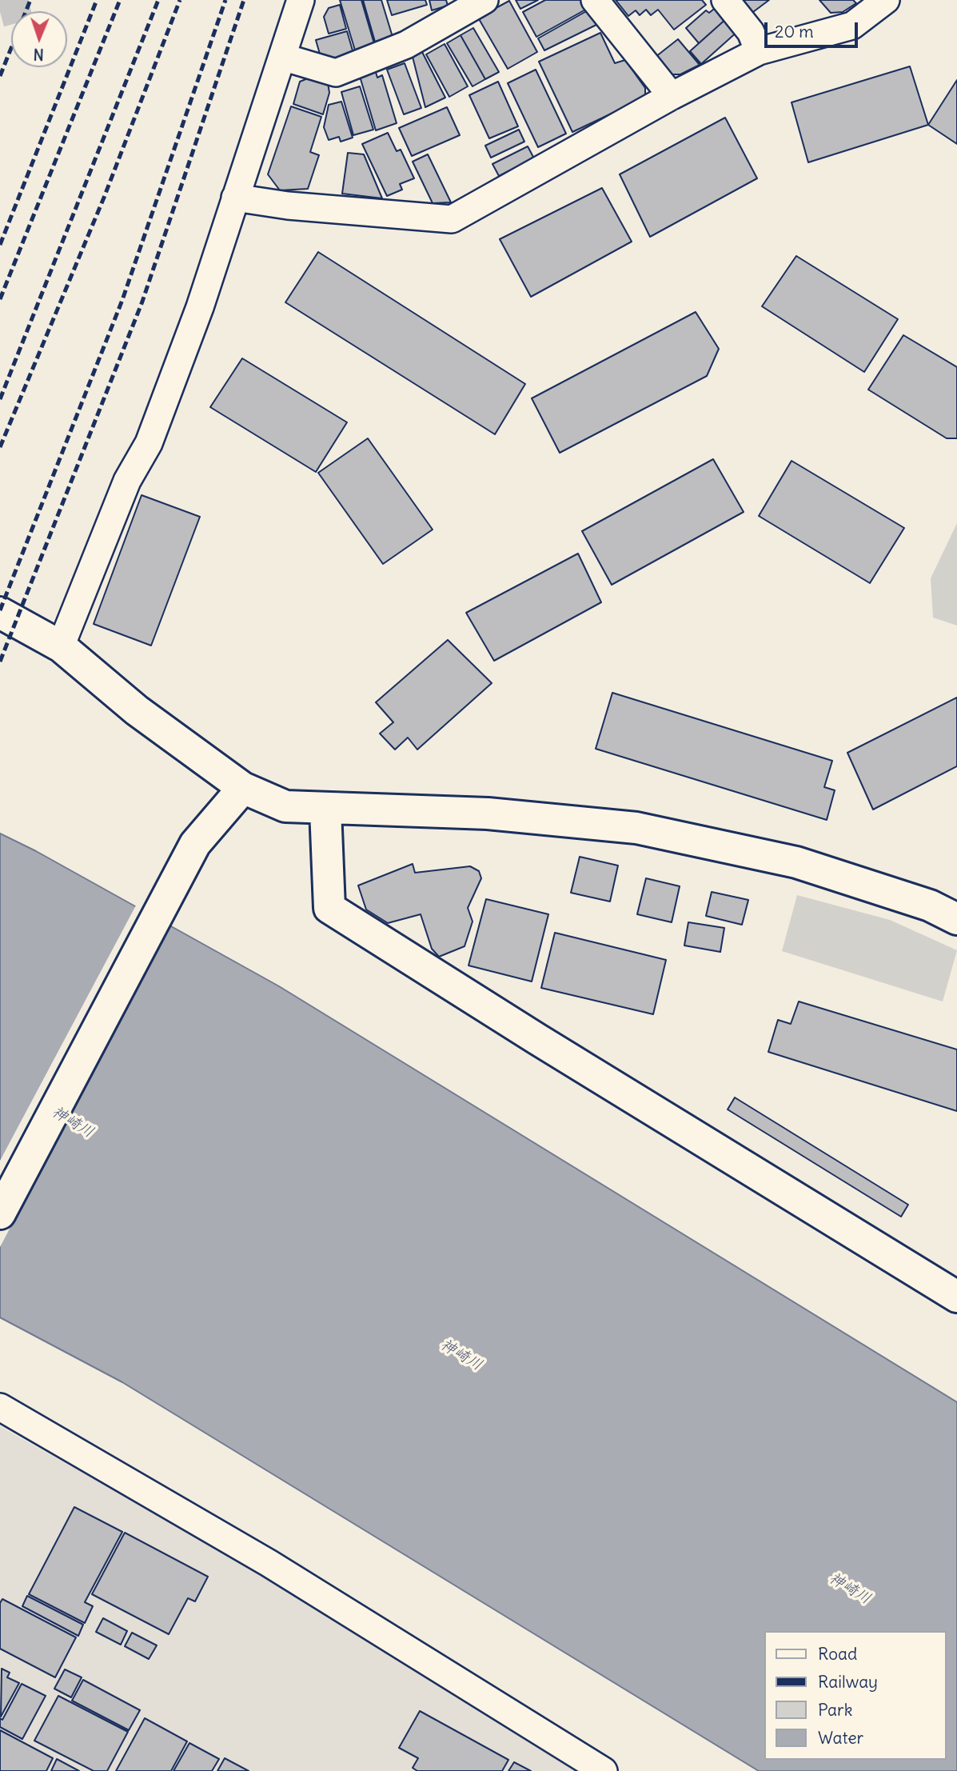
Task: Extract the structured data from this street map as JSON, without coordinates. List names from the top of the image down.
{
  "water": ["神崎川"],
  "legend": [
    "Road",
    "Railway",
    "Park",
    "Water"
  ],
  "scale_bar": "20 m",
  "north": "bottom"
}
